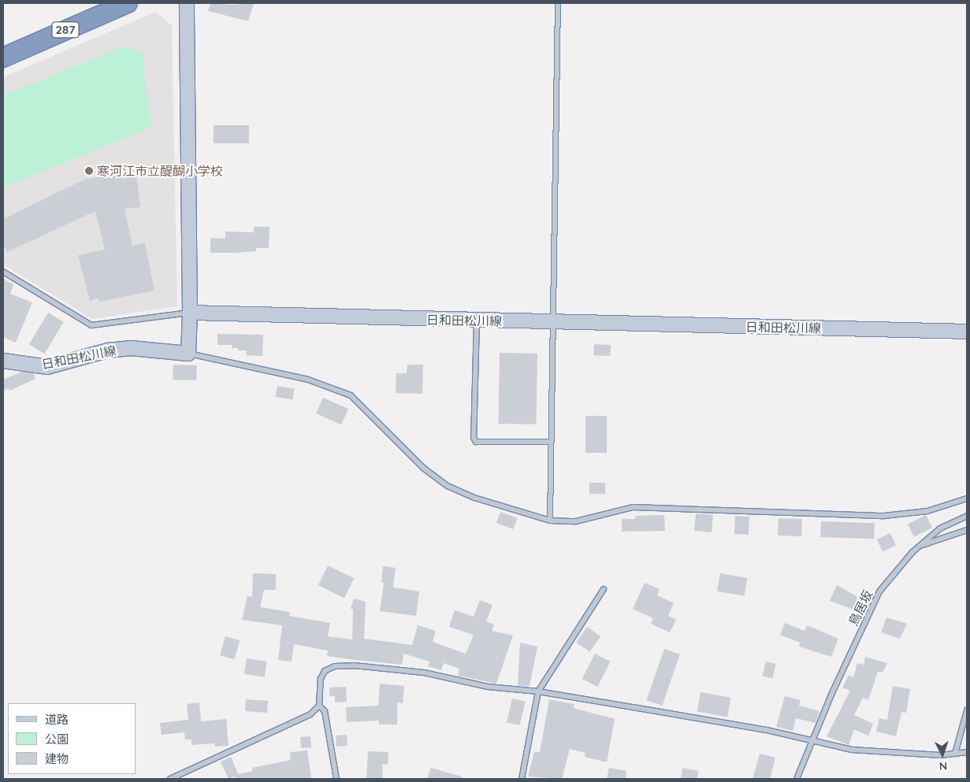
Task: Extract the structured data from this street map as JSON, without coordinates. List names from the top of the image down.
{
  "streets": {
    "highway": ["287"],
    "main road": ["日和田松川線"],
    "lane": ["鳥居坂"]
  },
  "places": ["寒河江市立醍醐小学校"],
  "legend": ["道路", "公園", "建物"],
  "north": "bottom"
}
